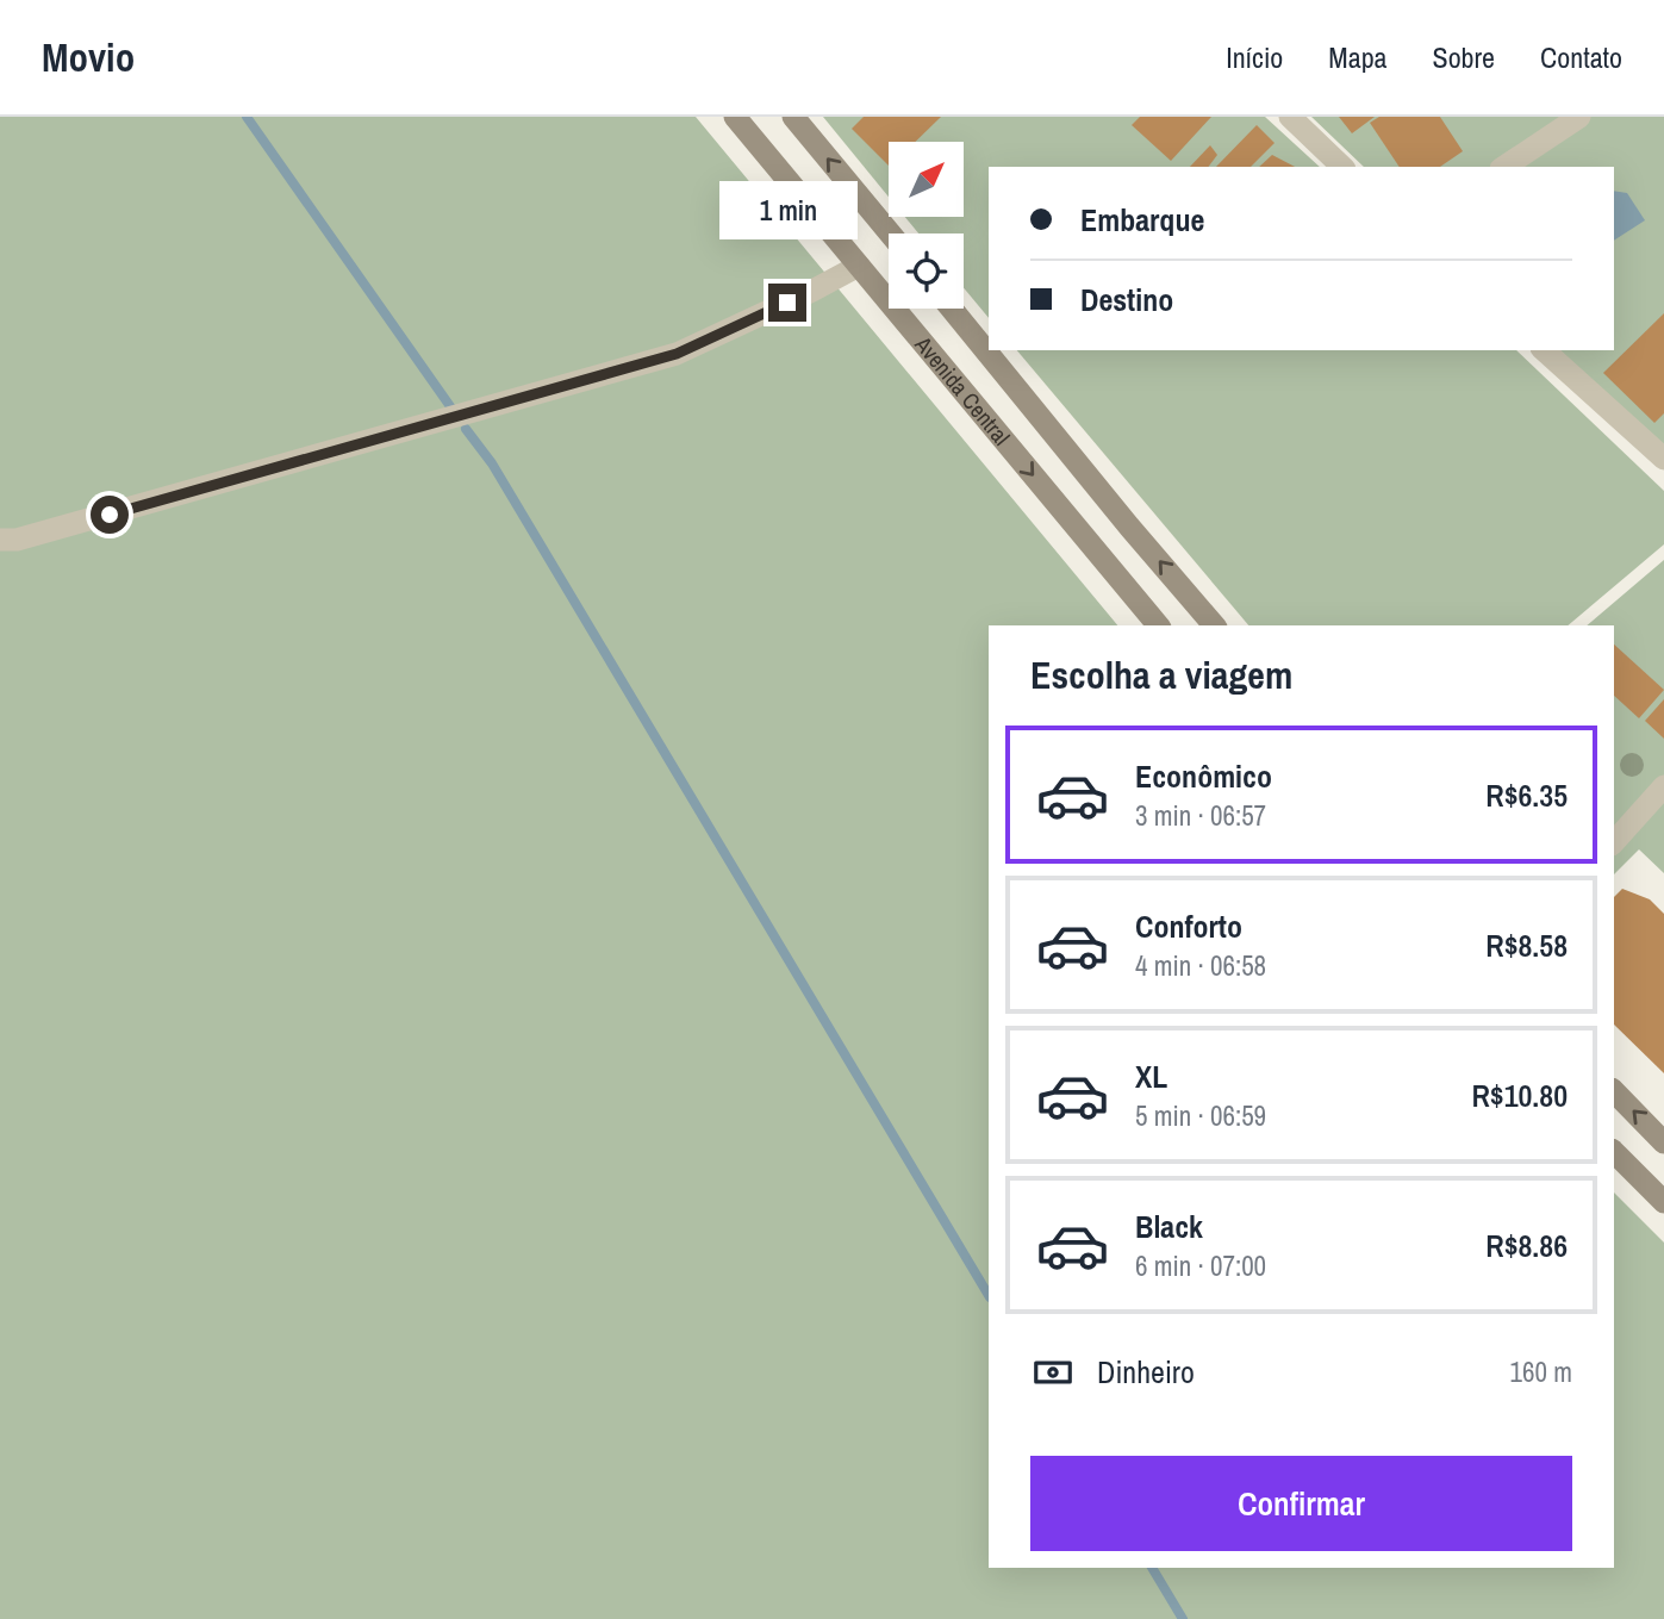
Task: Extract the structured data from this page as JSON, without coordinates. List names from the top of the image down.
{
  "streets": {
    "main road": ["Avenida Central"]
  },
  "north": "top right",
  "page": {
    "header": "Movio",
    "nav": [
      "Início",
      "Mapa",
      "Sobre",
      "Contato"
    ],
    "banner": ["Embarque", "Destino"],
    "bubble": "1 min",
    "heading": "Escolha a viagem",
    "list": [
      {
        "name": "Econômico",
        "note": "3 min · 06:57",
        "value": "R$6.35"
      },
      {
        "name": "Conforto",
        "note": "4 min · 06:58",
        "value": "R$8.58"
      },
      {
        "name": "XL",
        "note": "5 min · 06:59",
        "value": "R$10.80"
      },
      {
        "name": "Black",
        "note": "6 min · 07:00",
        "value": "R$8.86"
      }
    ],
    "pay": ["Dinheiro", "160 m"],
    "buttons": "Confirmar"
  }
}
